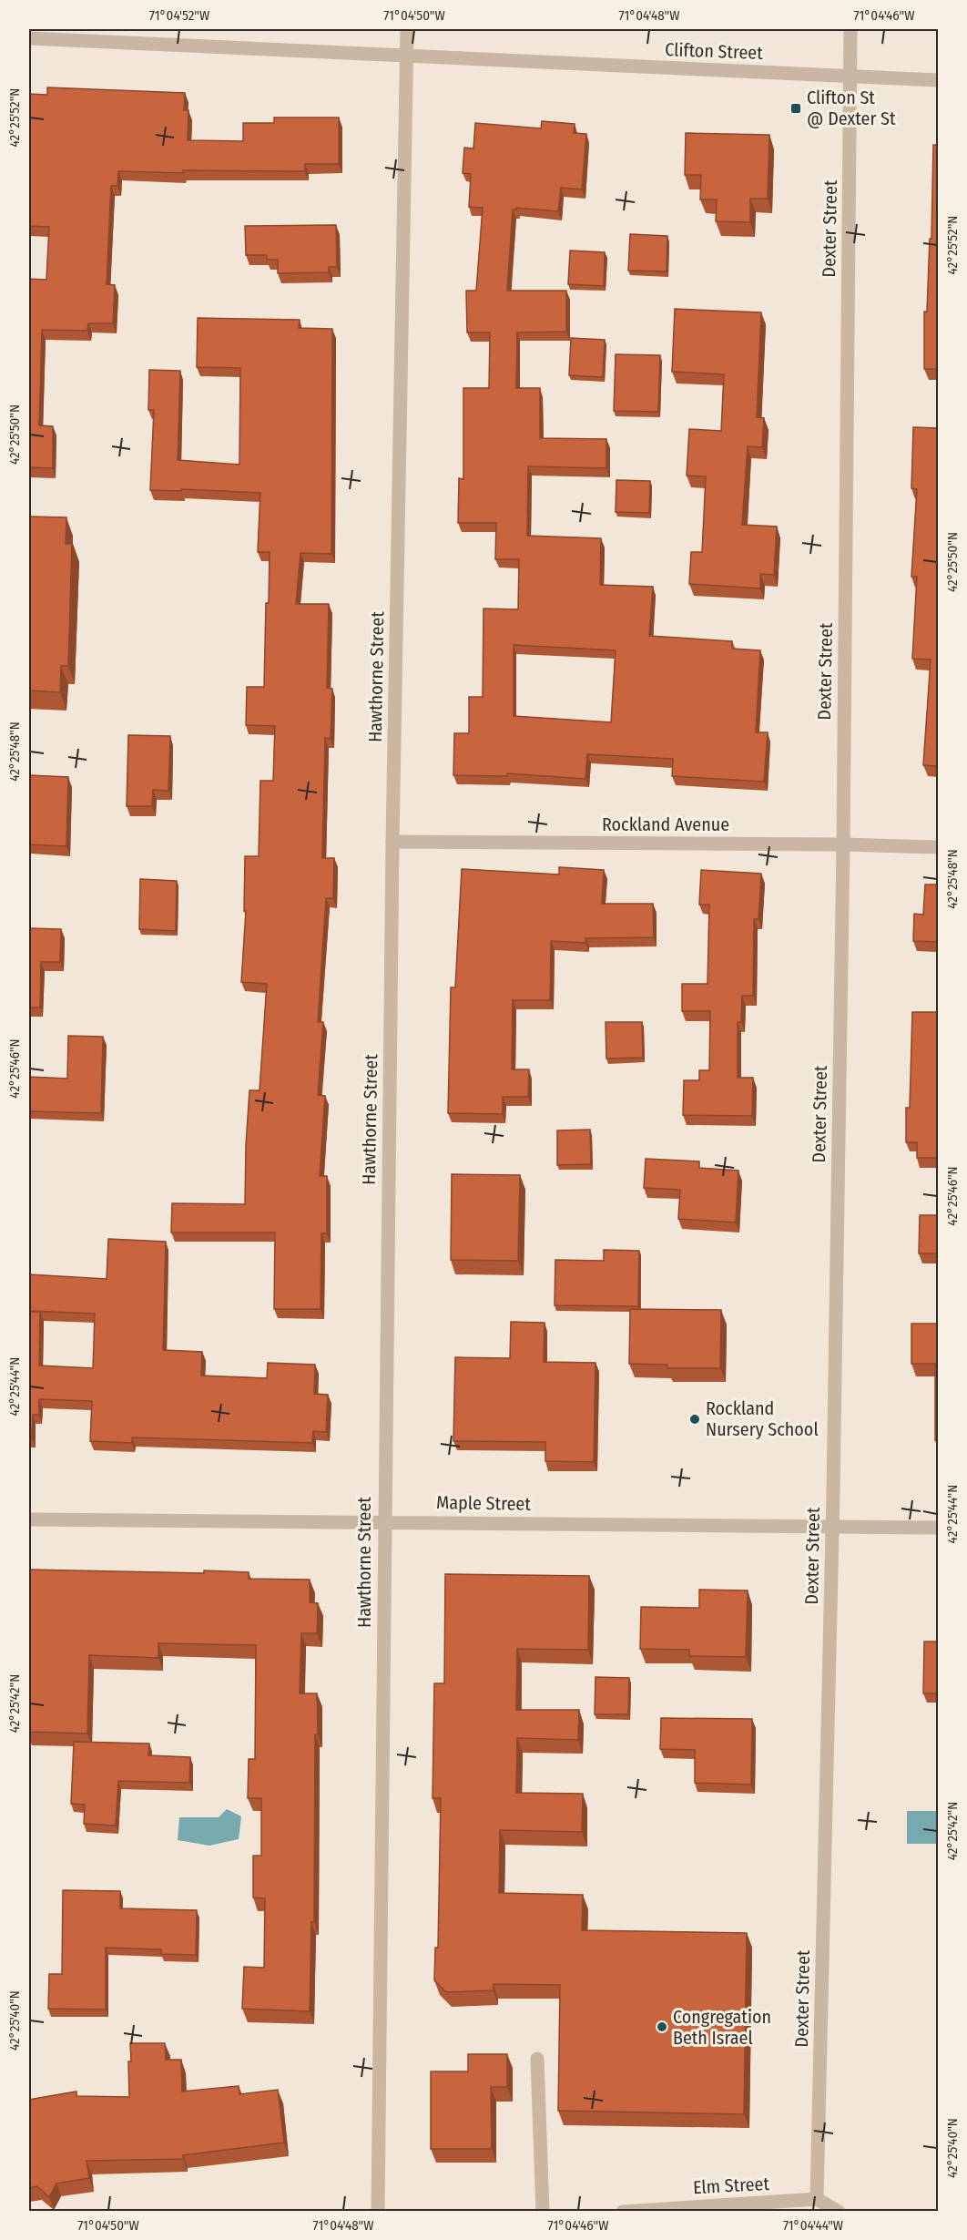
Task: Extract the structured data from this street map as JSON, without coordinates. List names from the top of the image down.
{
  "streets": {
    "street": [
      "Clifton Street",
      "Dexter Street",
      "Hawthorne Street",
      "Rockland Avenue",
      "Maple Street",
      "Elm Street"
    ]
  },
  "crossings": [
    ["Clifton Street", "Dexter Street"],
    ["Clifton Street", "Hawthorne Street"],
    ["Dexter Street", "Rockland Avenue"],
    ["Dexter Street", "Maple Street"],
    ["Dexter Street", "Elm Street"],
    ["Hawthorne Street", "Rockland Avenue"],
    ["Hawthorne Street", "Maple Street"]
  ],
  "places": {
    "transit": ["Clifton St @ Dexter St"],
    "other": ["Rockland Nursery School", "Congregation Beth Israel"]
  },
  "coordinates": [
    "71°04'52\"W",
    "71°04'50\"W",
    "71°04'48\"W",
    "71°04'46\"W",
    "42°25'52\"N",
    "42°25'50\"N",
    "42°25'48\"N",
    "42°25'46\"N",
    "42°25'44\"N",
    "42°25'42\"N",
    "42°25'40\"N",
    "71°04'44\"W"
  ]
}
